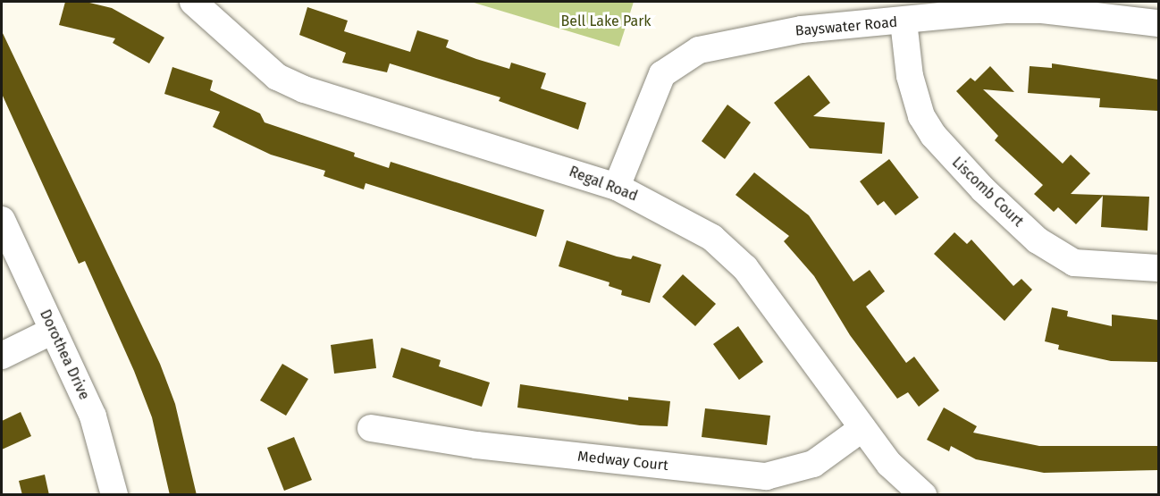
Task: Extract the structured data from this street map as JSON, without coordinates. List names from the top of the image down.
{
  "streets": {
    "street": [
      "Bayswater Road",
      "Regal Road",
      "Liscomb Court",
      "Dorothea Drive",
      "Medway Court"
    ]
  },
  "crossings": [
    ["Bayswater Road", "Regal Road"],
    ["Bayswater Road", "Liscomb Court"],
    ["Regal Road", "Medway Court"]
  ],
  "parks": ["Bell Lake Park"]
}
